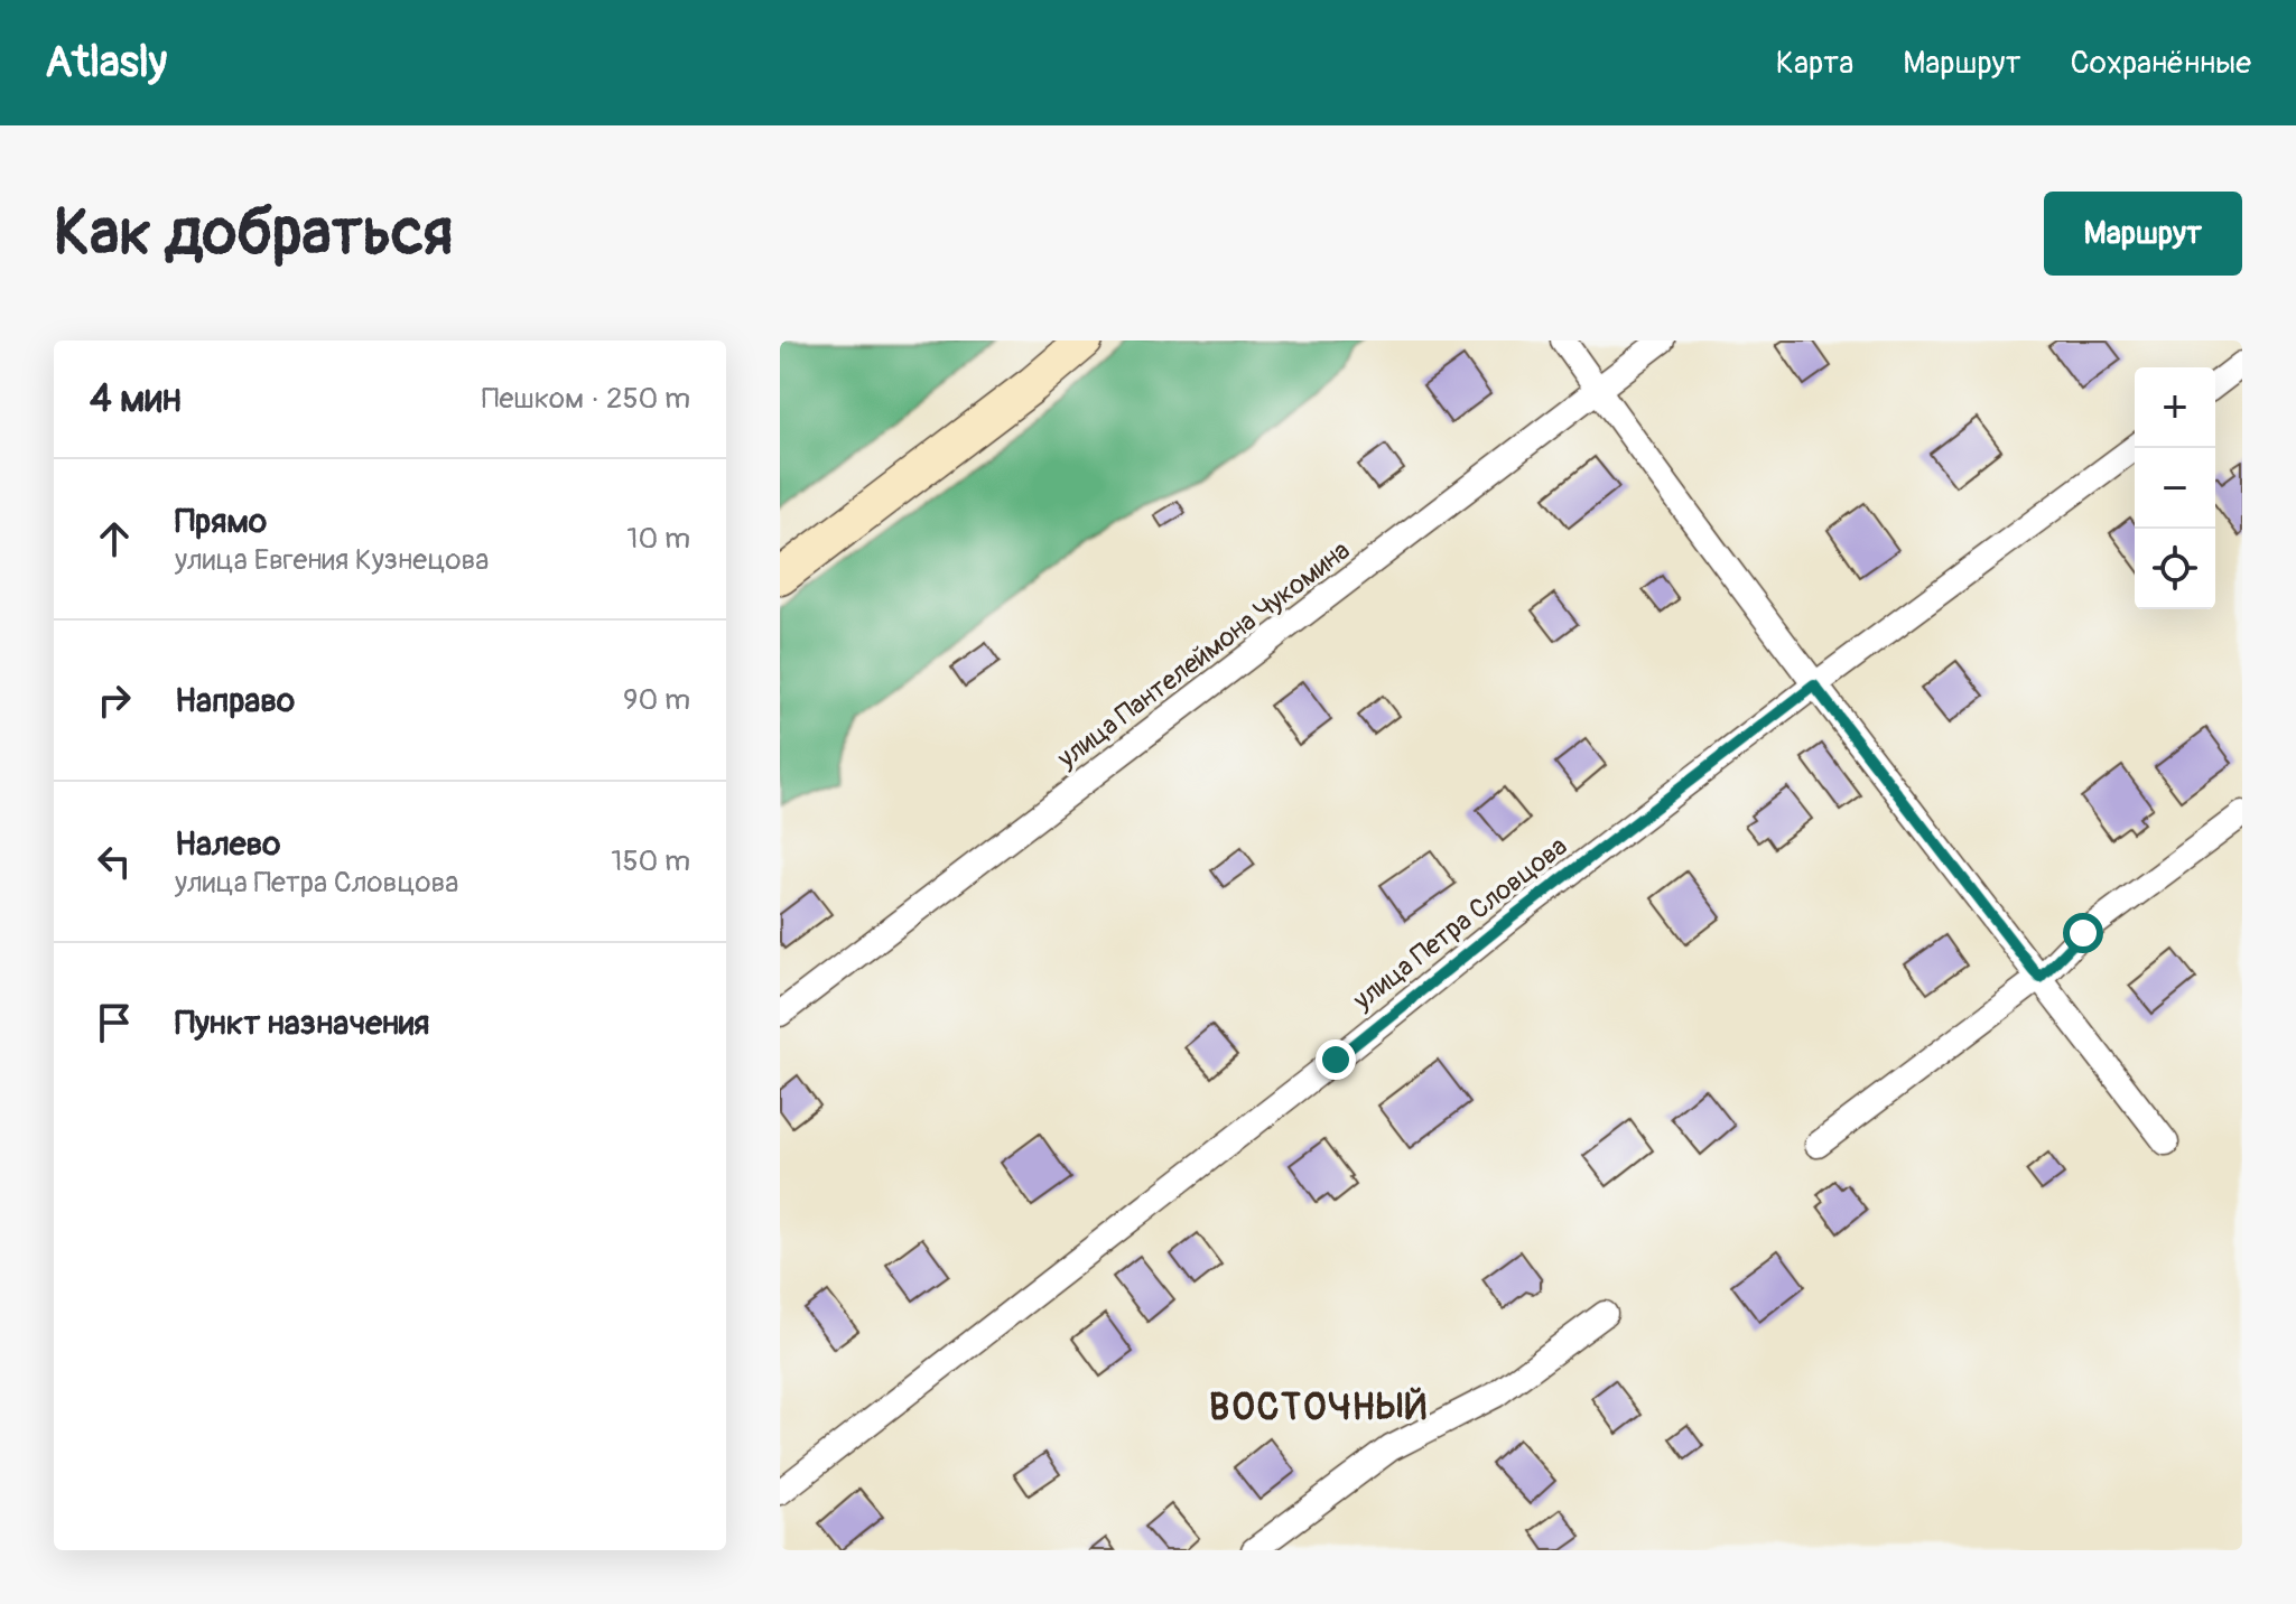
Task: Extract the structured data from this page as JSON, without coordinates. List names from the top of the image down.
{
  "streets": {
    "street": ["улица Пантелеймона Чукомина", "улица Петра Словцова"]
  },
  "districts": ["ВОСТОЧНЫЙ"],
  "page": {
    "header": "Atlasly",
    "nav": ["Карта", "Маршрут", "Сохранённые"],
    "buttons": "Маршрут",
    "title": "Как добраться",
    "heading": ["4 мин", "Пешком · 250 m"],
    "map_buttons": ["+", "−"],
    "list": [
      ["Прямо", "улица Евгения Кузнецова", "10 m"],
      ["Направо", "90 m"],
      ["Налево", "улица Петра Словцова", "150 m"],
      "Пункт назначения"
    ]
  }
}
